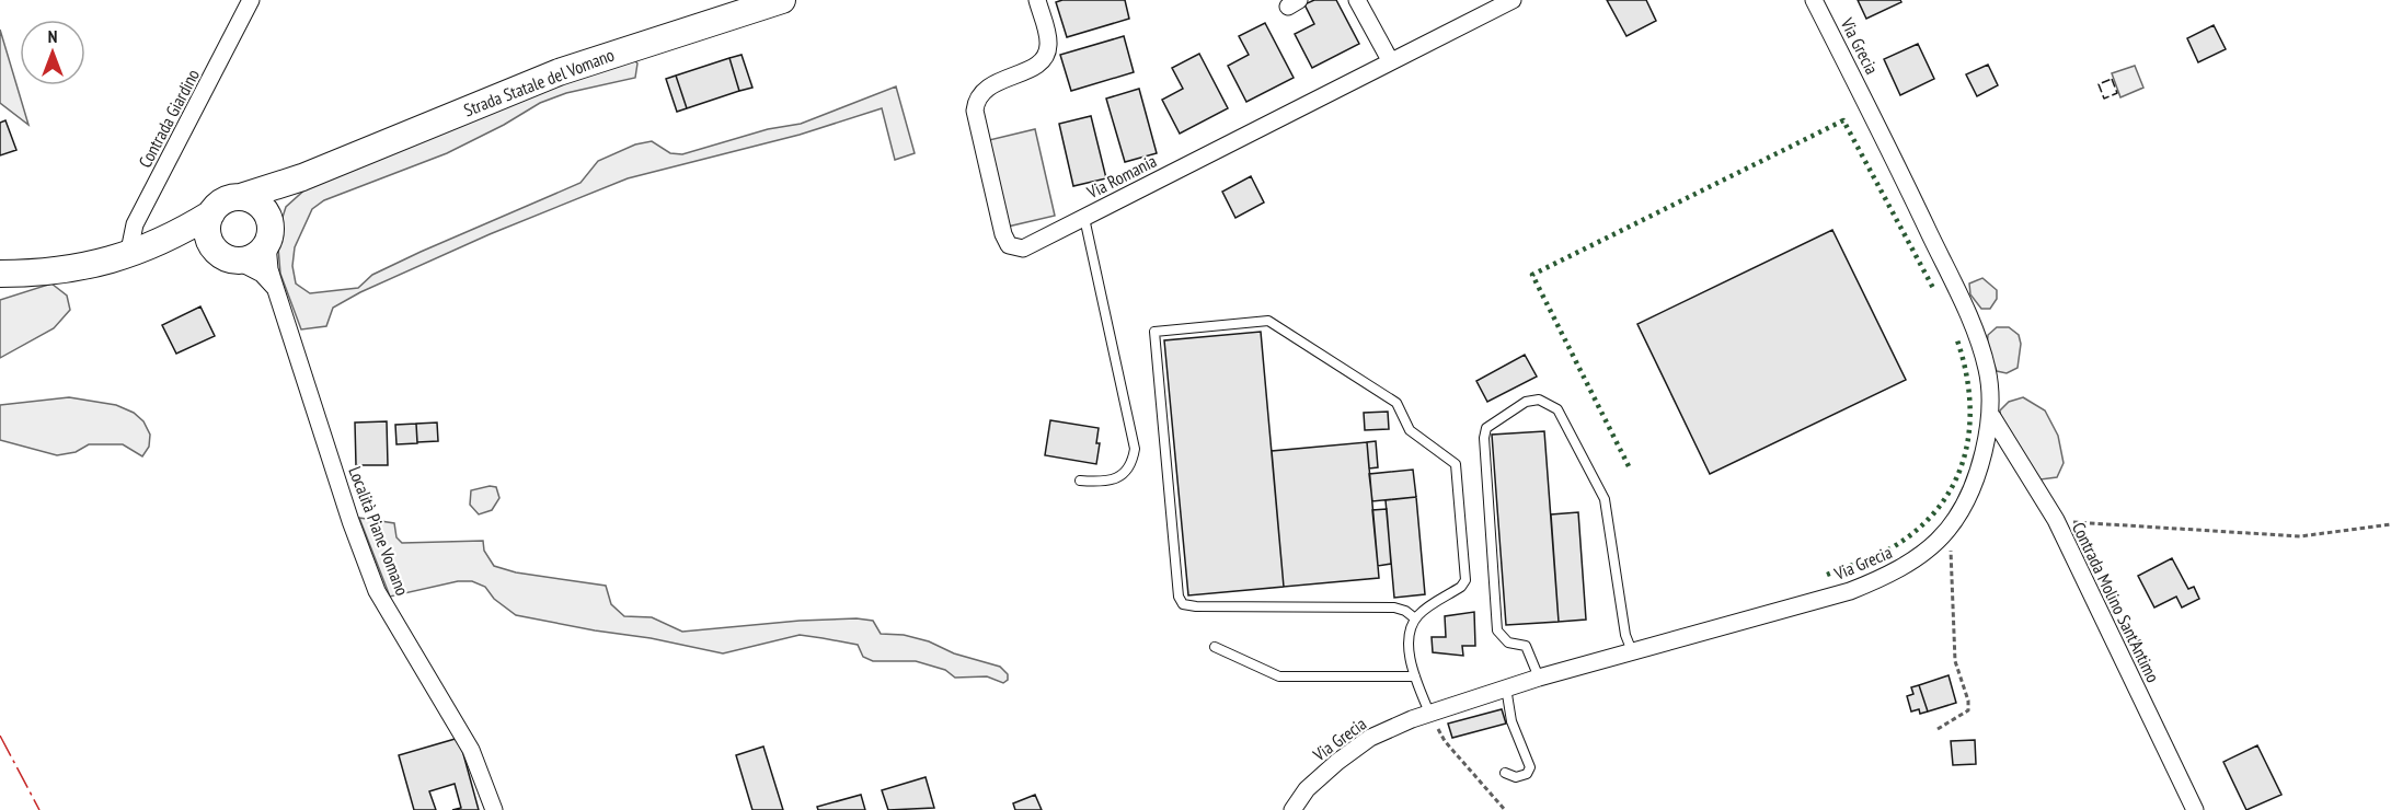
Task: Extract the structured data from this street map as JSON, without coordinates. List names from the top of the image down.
{
  "streets": {
    "main road": ["Strada Statale del Vomano"],
    "street": [
      "Via Grecia",
      "Contrada Giardino",
      "Via Romania",
      "Località Piane Vomano",
      "Contrada Molino Sant'Antimo"
    ]
  },
  "crossings": [
    ["Via Grecia", "Contrada Molino Sant'Antimo"],
    ["Strada Statale del Vomano", "Località Piane Vomano"]
  ],
  "north": "top"
}
